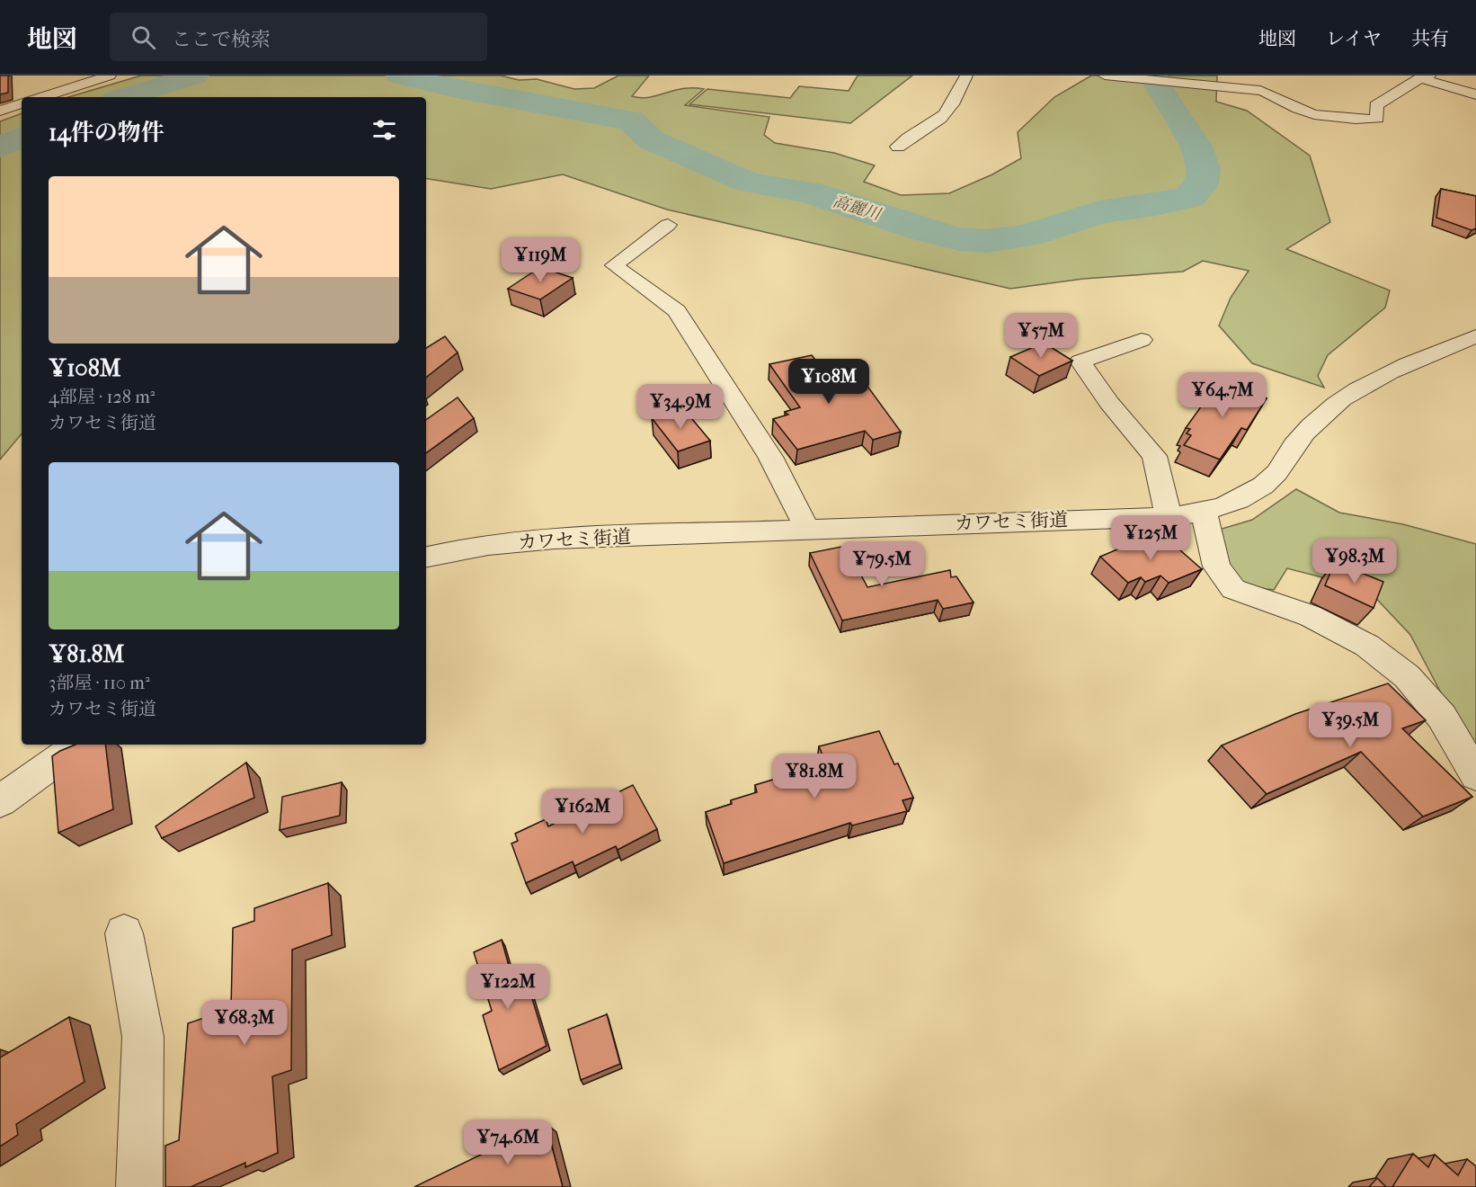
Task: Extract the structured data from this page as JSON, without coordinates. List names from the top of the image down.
{
  "streets": {
    "street": ["カワセミ街道"]
  },
  "water": ["高麗川"],
  "page": {
    "header": "地図",
    "search": "ここで検索",
    "nav": ["地図", "レイヤ", "共有"],
    "heading": "14件の物件",
    "list": [
      {
        "name": "¥108M",
        "note": "4部屋 · 128 m² · カワセミ街道"
      },
      {
        "name": "¥81.8M",
        "note": "3部屋 · 110 m² · カワセミ街道"
      }
    ],
    "price": [
      "¥119M",
      "¥57M",
      "¥108M",
      "¥64.7M",
      "¥34.9M",
      "¥125M",
      "¥98.3M",
      "¥79.5M",
      "¥39.5M",
      "¥81.8M",
      "¥162M",
      "¥122M",
      "¥68.3M",
      "¥74.6M"
    ]
  }
}
